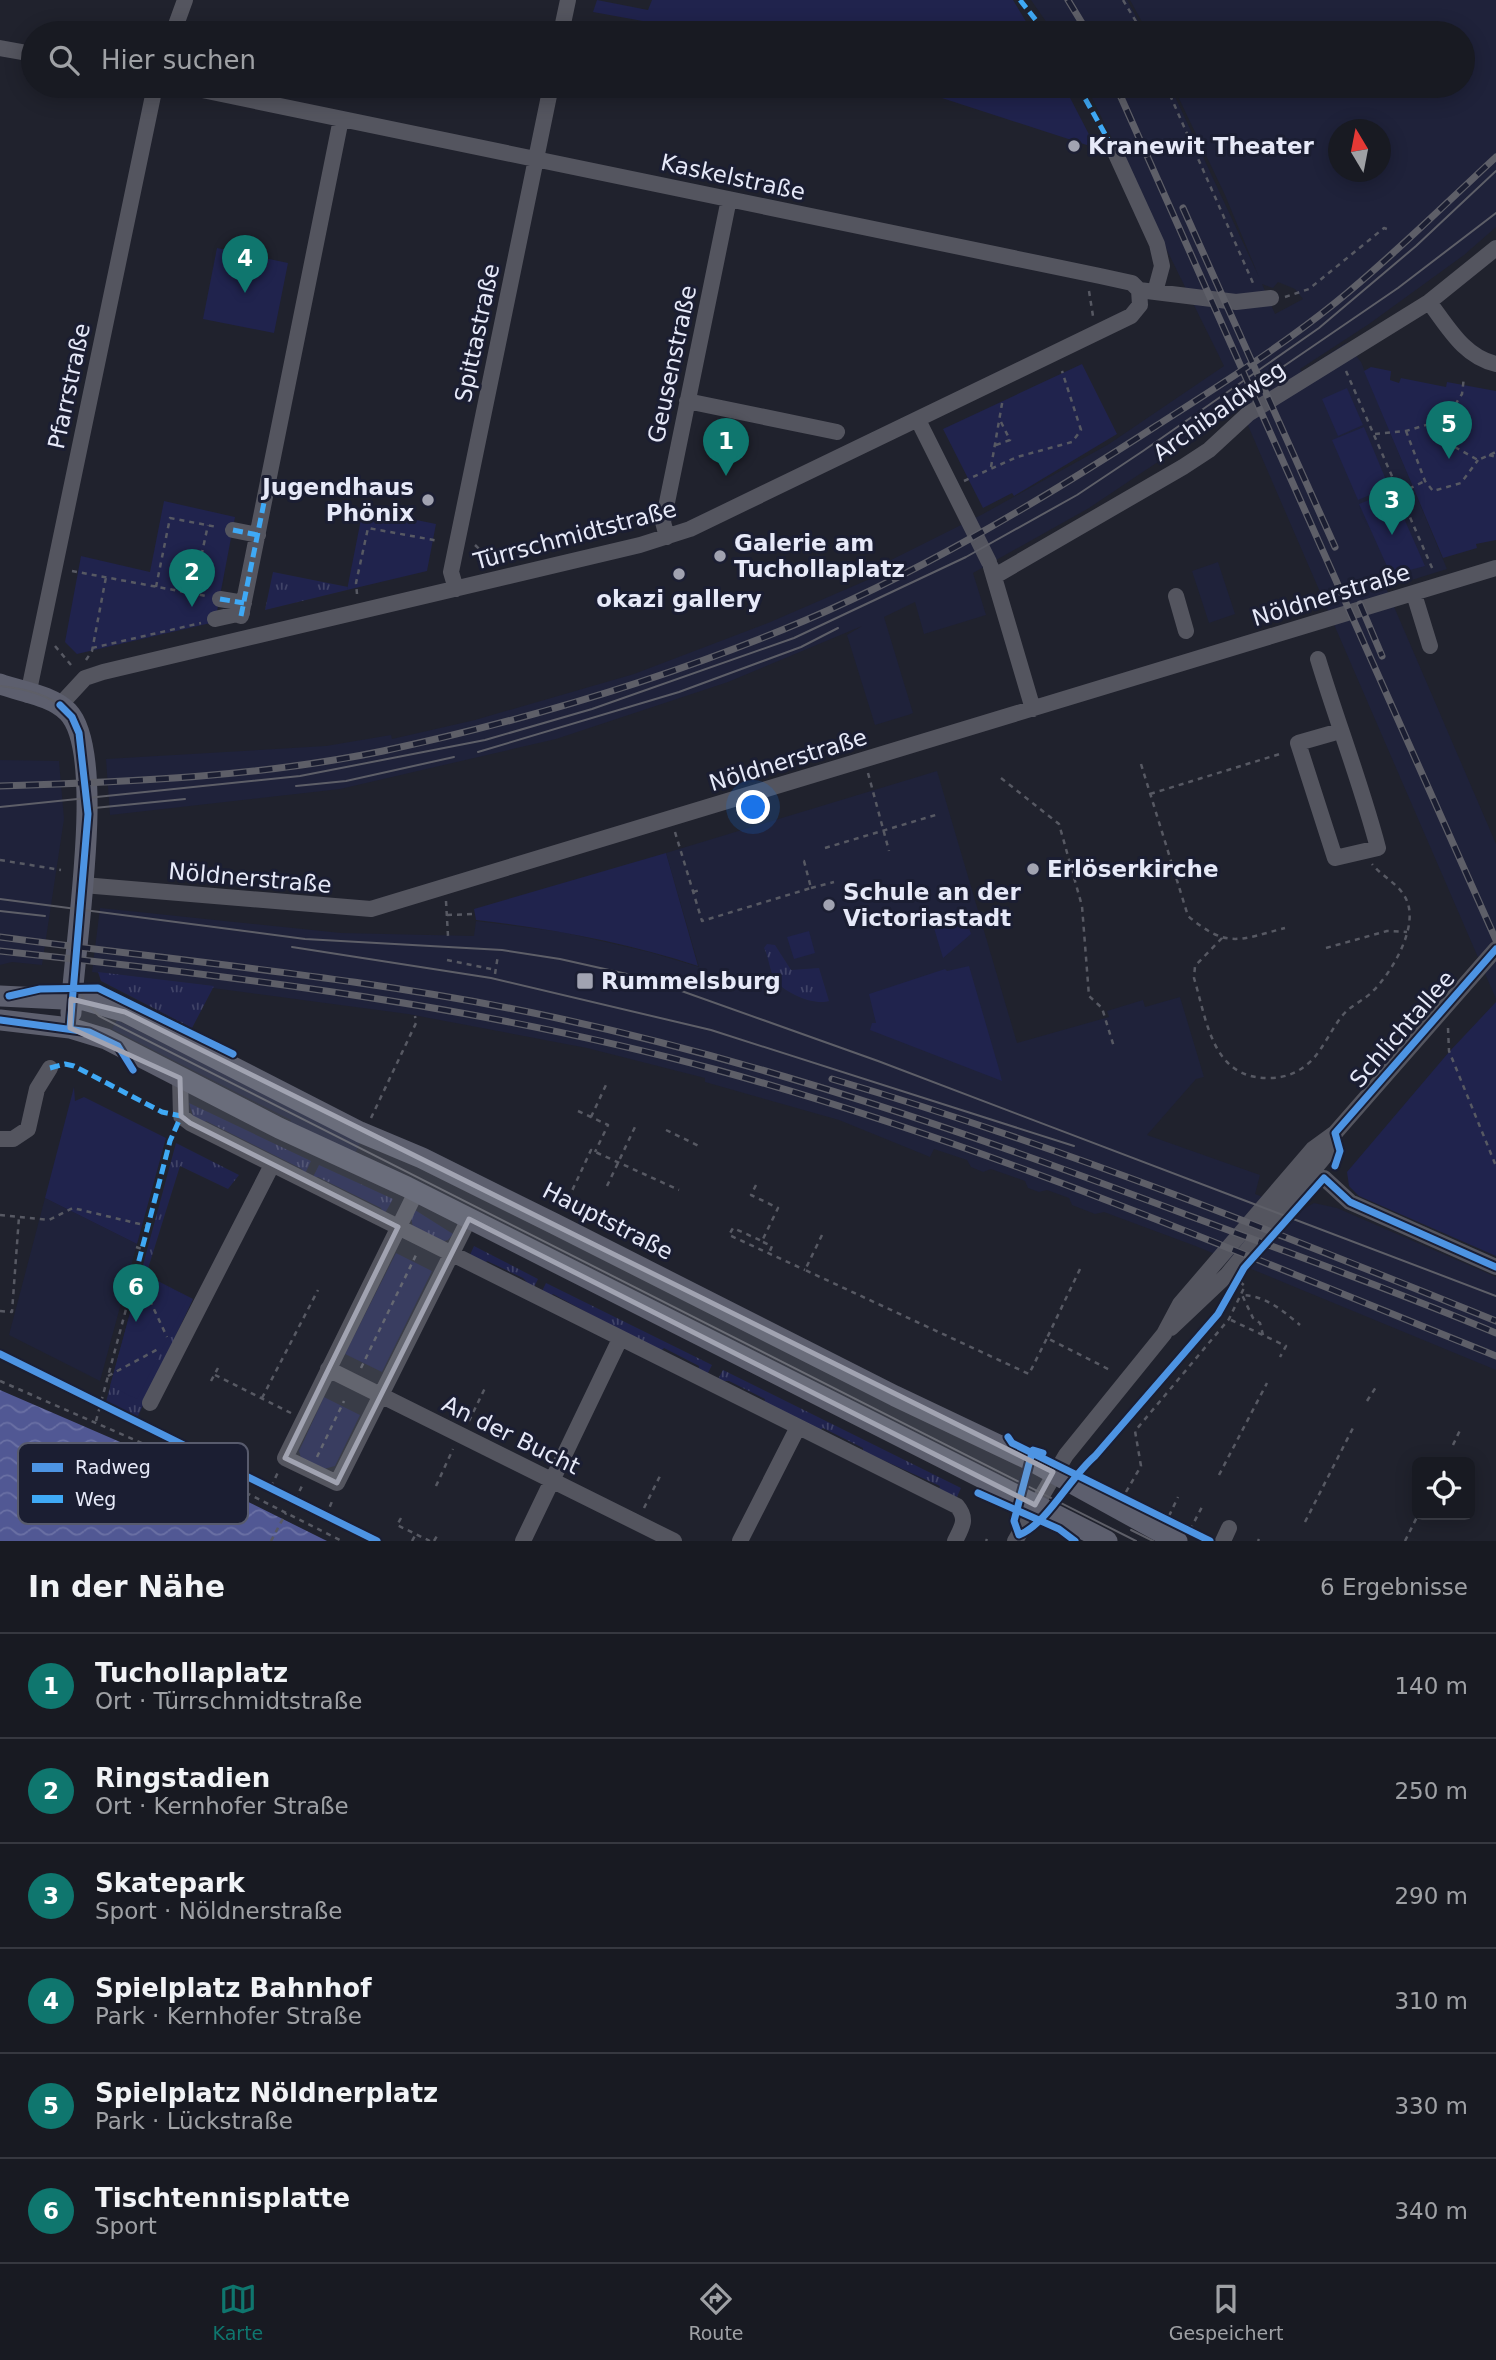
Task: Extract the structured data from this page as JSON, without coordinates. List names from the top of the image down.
{
  "streets": {
    "main road": ["Hauptstraße"],
    "street": [
      "Kaskelstraße",
      "Spittastraße",
      "Geusenstraße",
      "Pfarrstraße",
      "Archibaldweg",
      "Türrschmidtstraße",
      "Nöldnerstraße",
      "Schlichtallee",
      "An der Bucht"
    ]
  },
  "crossings": [
    ["Kaskelstraße", "Spittastraße"],
    ["Kaskelstraße", "Geusenstraße"],
    ["Kaskelstraße", "Türrschmidtstraße"],
    ["Spittastraße", "Türrschmidtstraße"],
    ["Geusenstraße", "Türrschmidtstraße"],
    ["Schlichtallee", "Hauptstraße"]
  ],
  "places": {
    "other": [
      "Kranewit Theater",
      "Jugendhaus Phönix",
      "Galerie am Tuchollaplatz",
      "okazi gallery",
      "Erlöserkirche",
      "Schule an der Victoriastadt"
    ],
    "transit": ["Rummelsburg"]
  },
  "legend": ["Radweg", "Weg"],
  "north": "top",
  "page": {
    "search": "Hier suchen",
    "pins": [
      "4",
      "5",
      "1",
      "3",
      "2",
      "6"
    ],
    "heading": ["In der Nähe", "6 Ergebnisse"],
    "list": [
      {
        "mark": "1",
        "name": "Tuchollaplatz",
        "note": "Ort · Türrschmidtstraße",
        "value": "140 m"
      },
      {
        "mark": "2",
        "name": "Ringstadien",
        "note": "Ort · Kernhofer Straße",
        "value": "250 m"
      },
      {
        "mark": "3",
        "name": "Skatepark",
        "note": "Sport · Nöldnerstraße",
        "value": "290 m"
      },
      {
        "mark": "4",
        "name": "Spielplatz Bahnhof",
        "note": "Park · Kernhofer Straße",
        "value": "310 m"
      },
      {
        "mark": "5",
        "name": "Spielplatz Nöldnerplatz",
        "note": "Park · Lückstraße",
        "value": "330 m"
      },
      {
        "mark": "6",
        "name": "Tischtennisplatte",
        "note": "Sport",
        "value": "340 m"
      }
    ],
    "nav": ["Karte", "Route", "Gespeichert"]
  }
}
